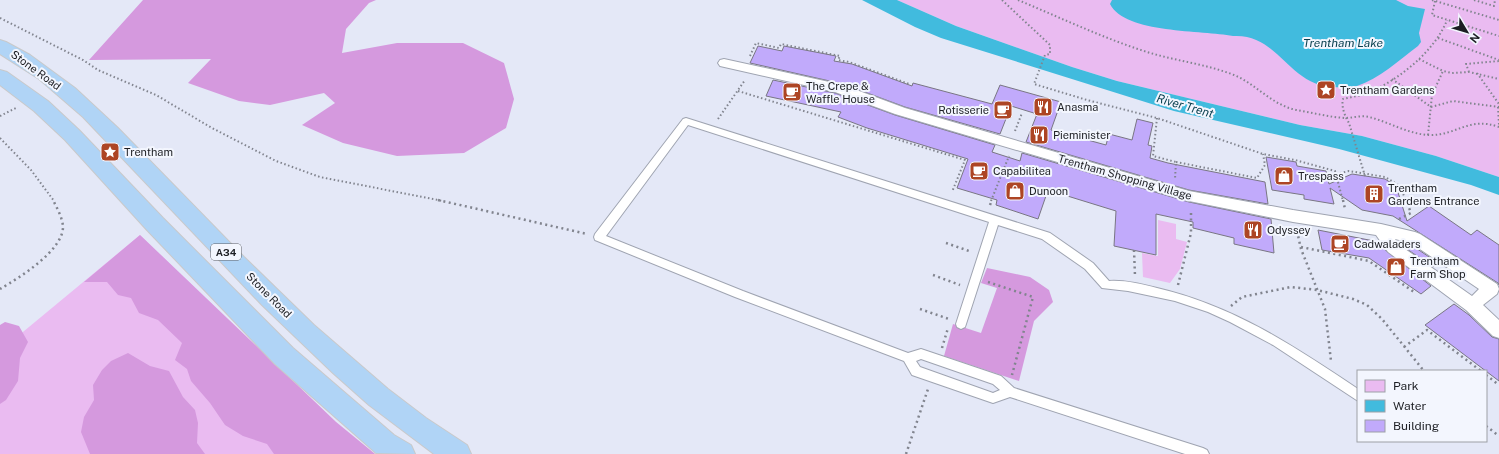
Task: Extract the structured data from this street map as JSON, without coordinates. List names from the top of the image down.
{
  "streets": {
    "highway": ["Stone Road", "A34"],
    "street": ["Trentham Shopping Village"]
  },
  "water": ["Trentham Lake", "River Trent"],
  "places": {
    "place": ["Trentham Gardens", "Trentham"],
    "cafe": [
      "The Crepe & Waffle House",
      "Rotisserie",
      "Capabilitea",
      "Cadwaladers"
    ],
    "restaurant": ["Anasma", "Pieminister", "Odyssey"],
    "shop": ["Trespass", "Dunoon", "Trentham Farm Shop"],
    "building": ["Trentham Gardens Entrance"]
  },
  "legend": ["Park", "Water", "Building"],
  "north": "bottom right"
}
